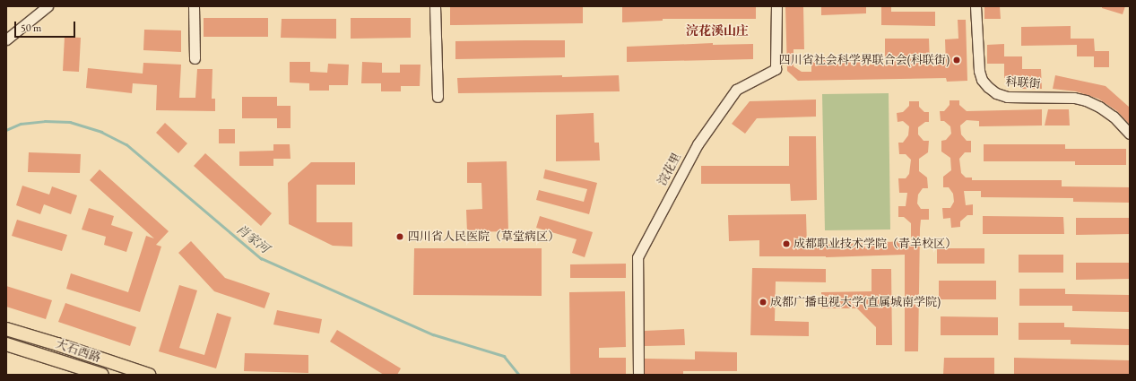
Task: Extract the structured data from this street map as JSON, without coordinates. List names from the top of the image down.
{
  "streets": {
    "main road": ["大石西路"],
    "street": ["科联街", "浣花里"]
  },
  "districts": ["浣花溪山庄"],
  "water": ["肖家河"],
  "places": [
    "四川省社会科学界联合会(科联街)",
    "四川省人民医院（草堂病区）",
    "成都职业技术学院（青羊校区）",
    "成都广播电视大学(直属城南学院)"
  ],
  "scale_bar": "50 m"
}
